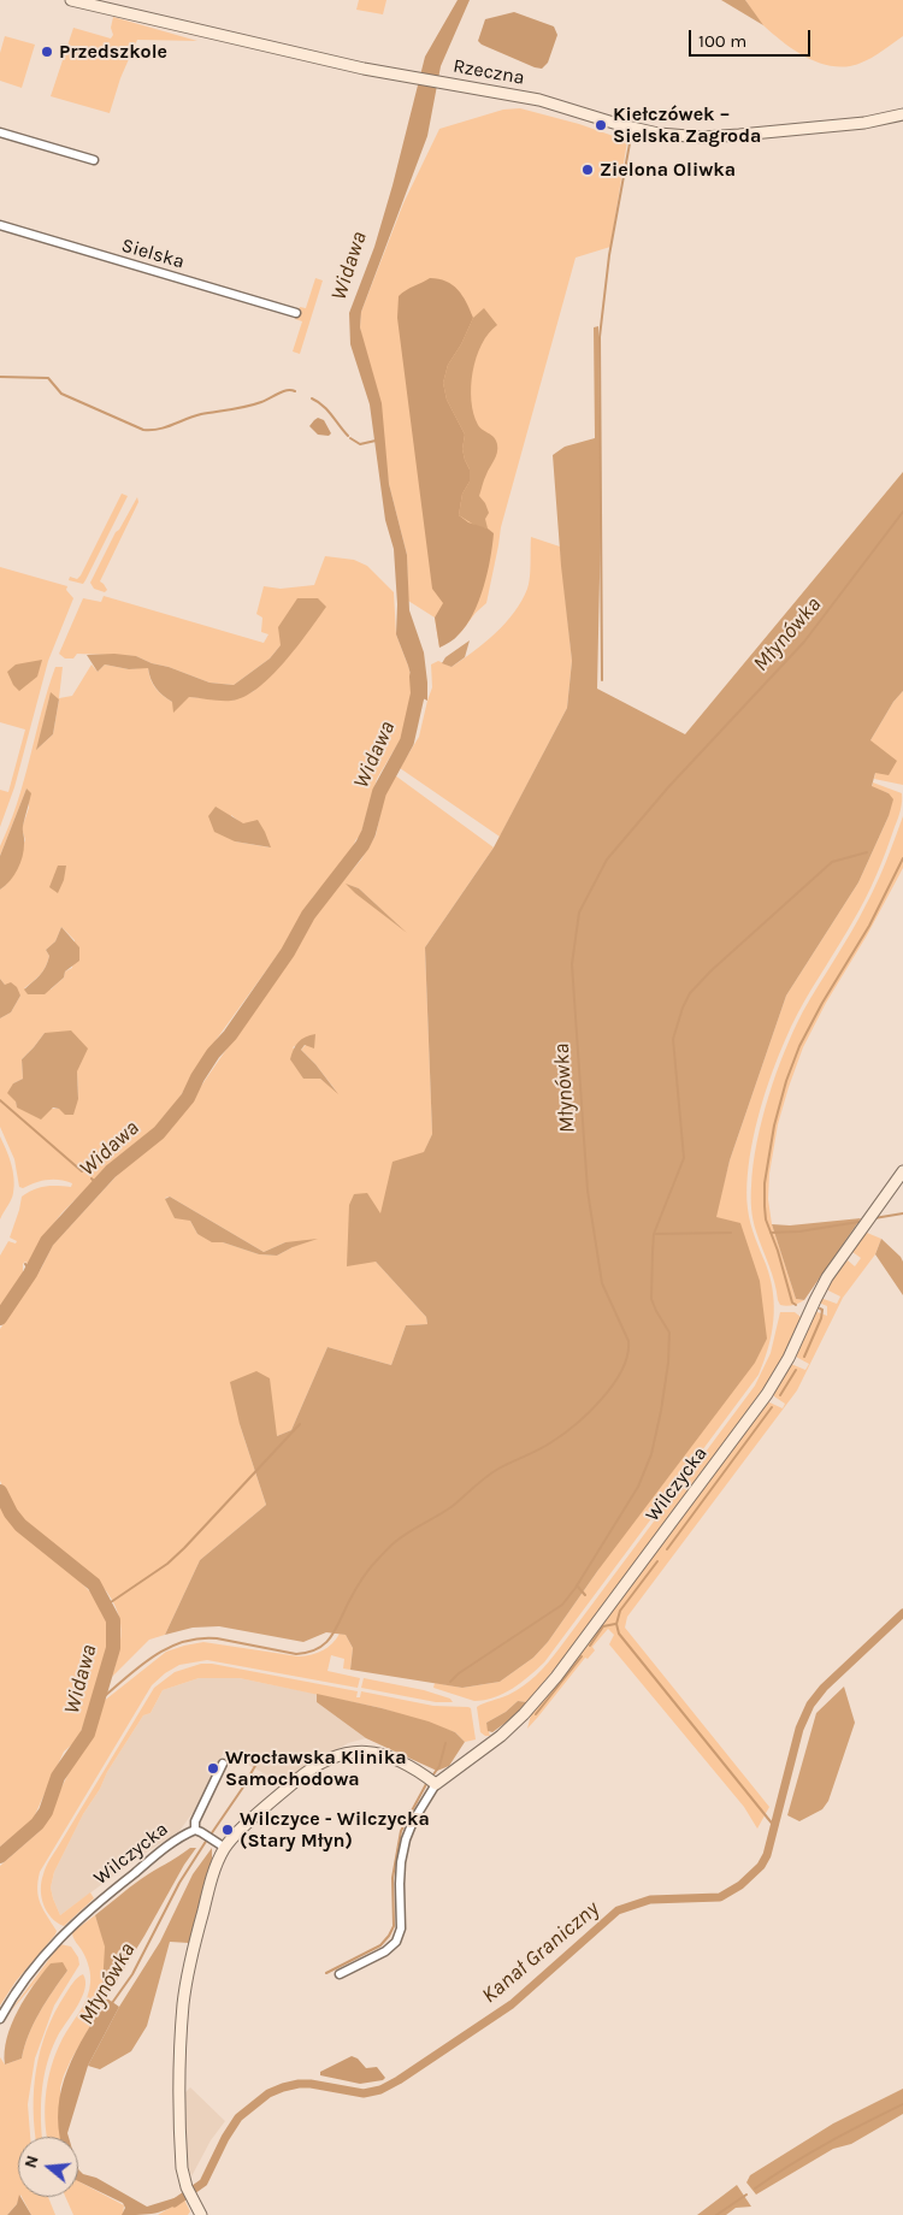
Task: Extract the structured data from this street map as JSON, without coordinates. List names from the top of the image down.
{
  "streets": {
    "street": ["Rzeczna", "Sielska", "Wilczycka"]
  },
  "water": ["Widawa", "Młynówka", "Kanał Graniczny"],
  "places": [
    "Przedszkole",
    "Kiełczówek – Sielska Zagroda",
    "Zielona Oliwka",
    "Wrocławska Klinika Samochodowa",
    "Wilczyce - Wilczycka (Stary Młyn)"
  ],
  "scale_bar": "100 m",
  "north": "left"
}
